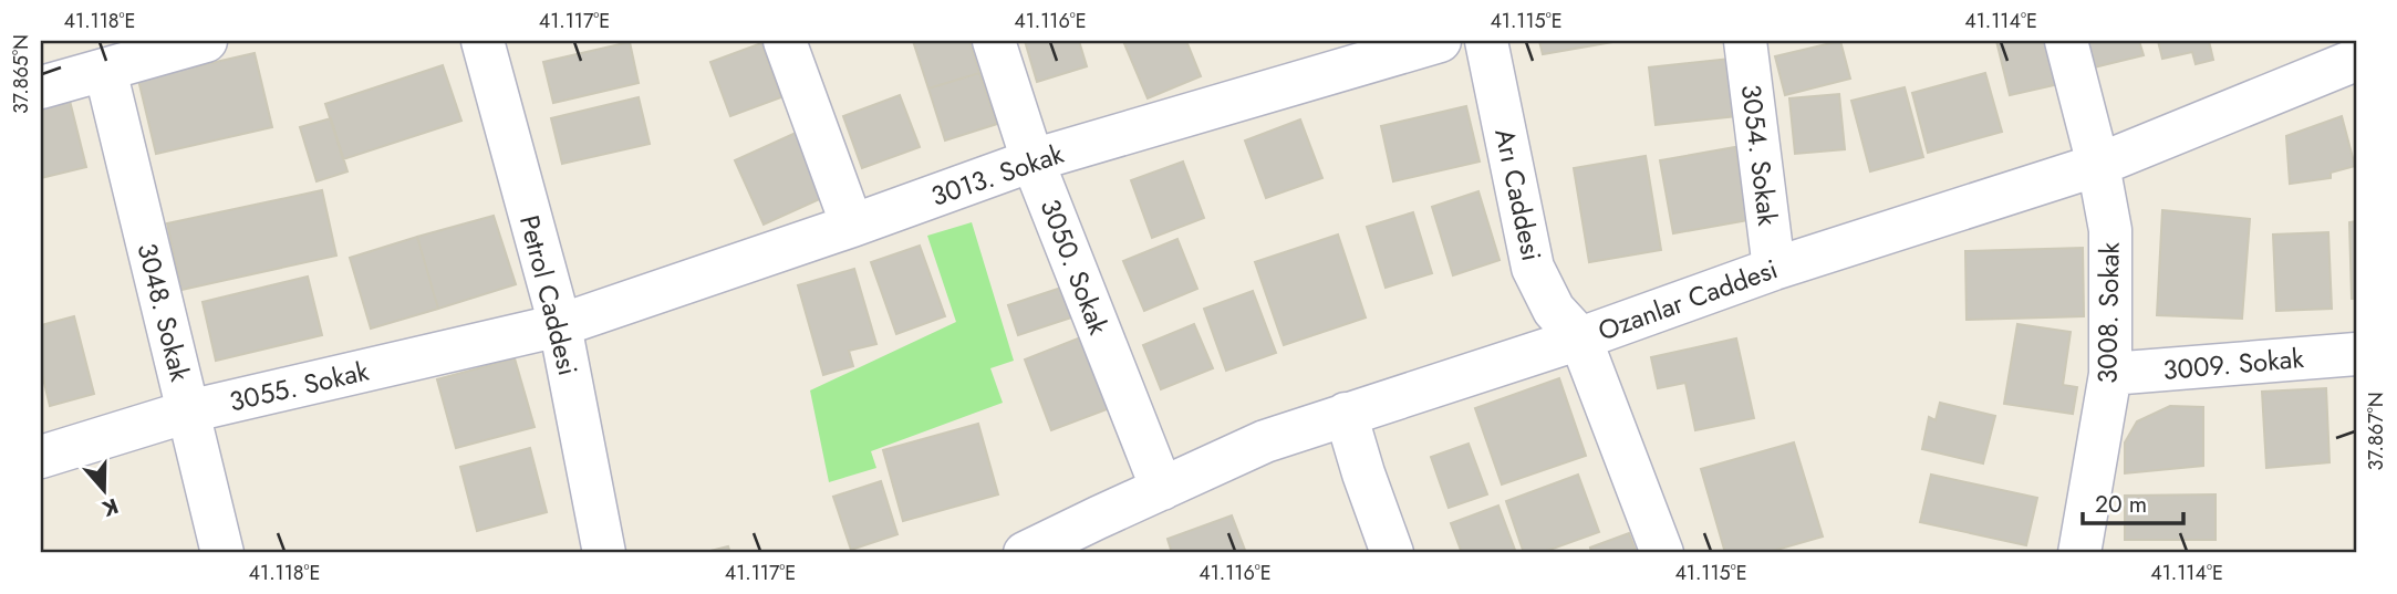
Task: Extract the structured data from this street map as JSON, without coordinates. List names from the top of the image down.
{
  "streets": {
    "street": [
      "3054. Sokak",
      "3013. Sokak",
      "Arı Caddesi",
      "3050. Sokak",
      "Petrol Caddesi",
      "Ozanlar Caddesi",
      "3048. Sokak",
      "3008. Sokak",
      "3009. Sokak",
      "3055. Sokak"
    ]
  },
  "crossings": [
    ["3054. Sokak", "Ozanlar Caddesi"],
    ["3013. Sokak", "3050. Sokak"],
    ["3013. Sokak", "Petrol Caddesi"],
    ["3013. Sokak", "3055. Sokak"],
    ["Arı Caddesi", "Ozanlar Caddesi"],
    ["3050. Sokak", "Ozanlar Caddesi"],
    ["Petrol Caddesi", "3055. Sokak"],
    ["Ozanlar Caddesi", "3008. Sokak"],
    ["3048. Sokak", "3055. Sokak"],
    ["3008. Sokak", "3009. Sokak"]
  ],
  "scale_bar": "20 m",
  "north": "bottom",
  "coordinates": [
    "41.118°E",
    "41.117°E",
    "41.116°E",
    "41.115°E",
    "41.114°E",
    "37.865°N",
    "37.867°N"
  ]
}
